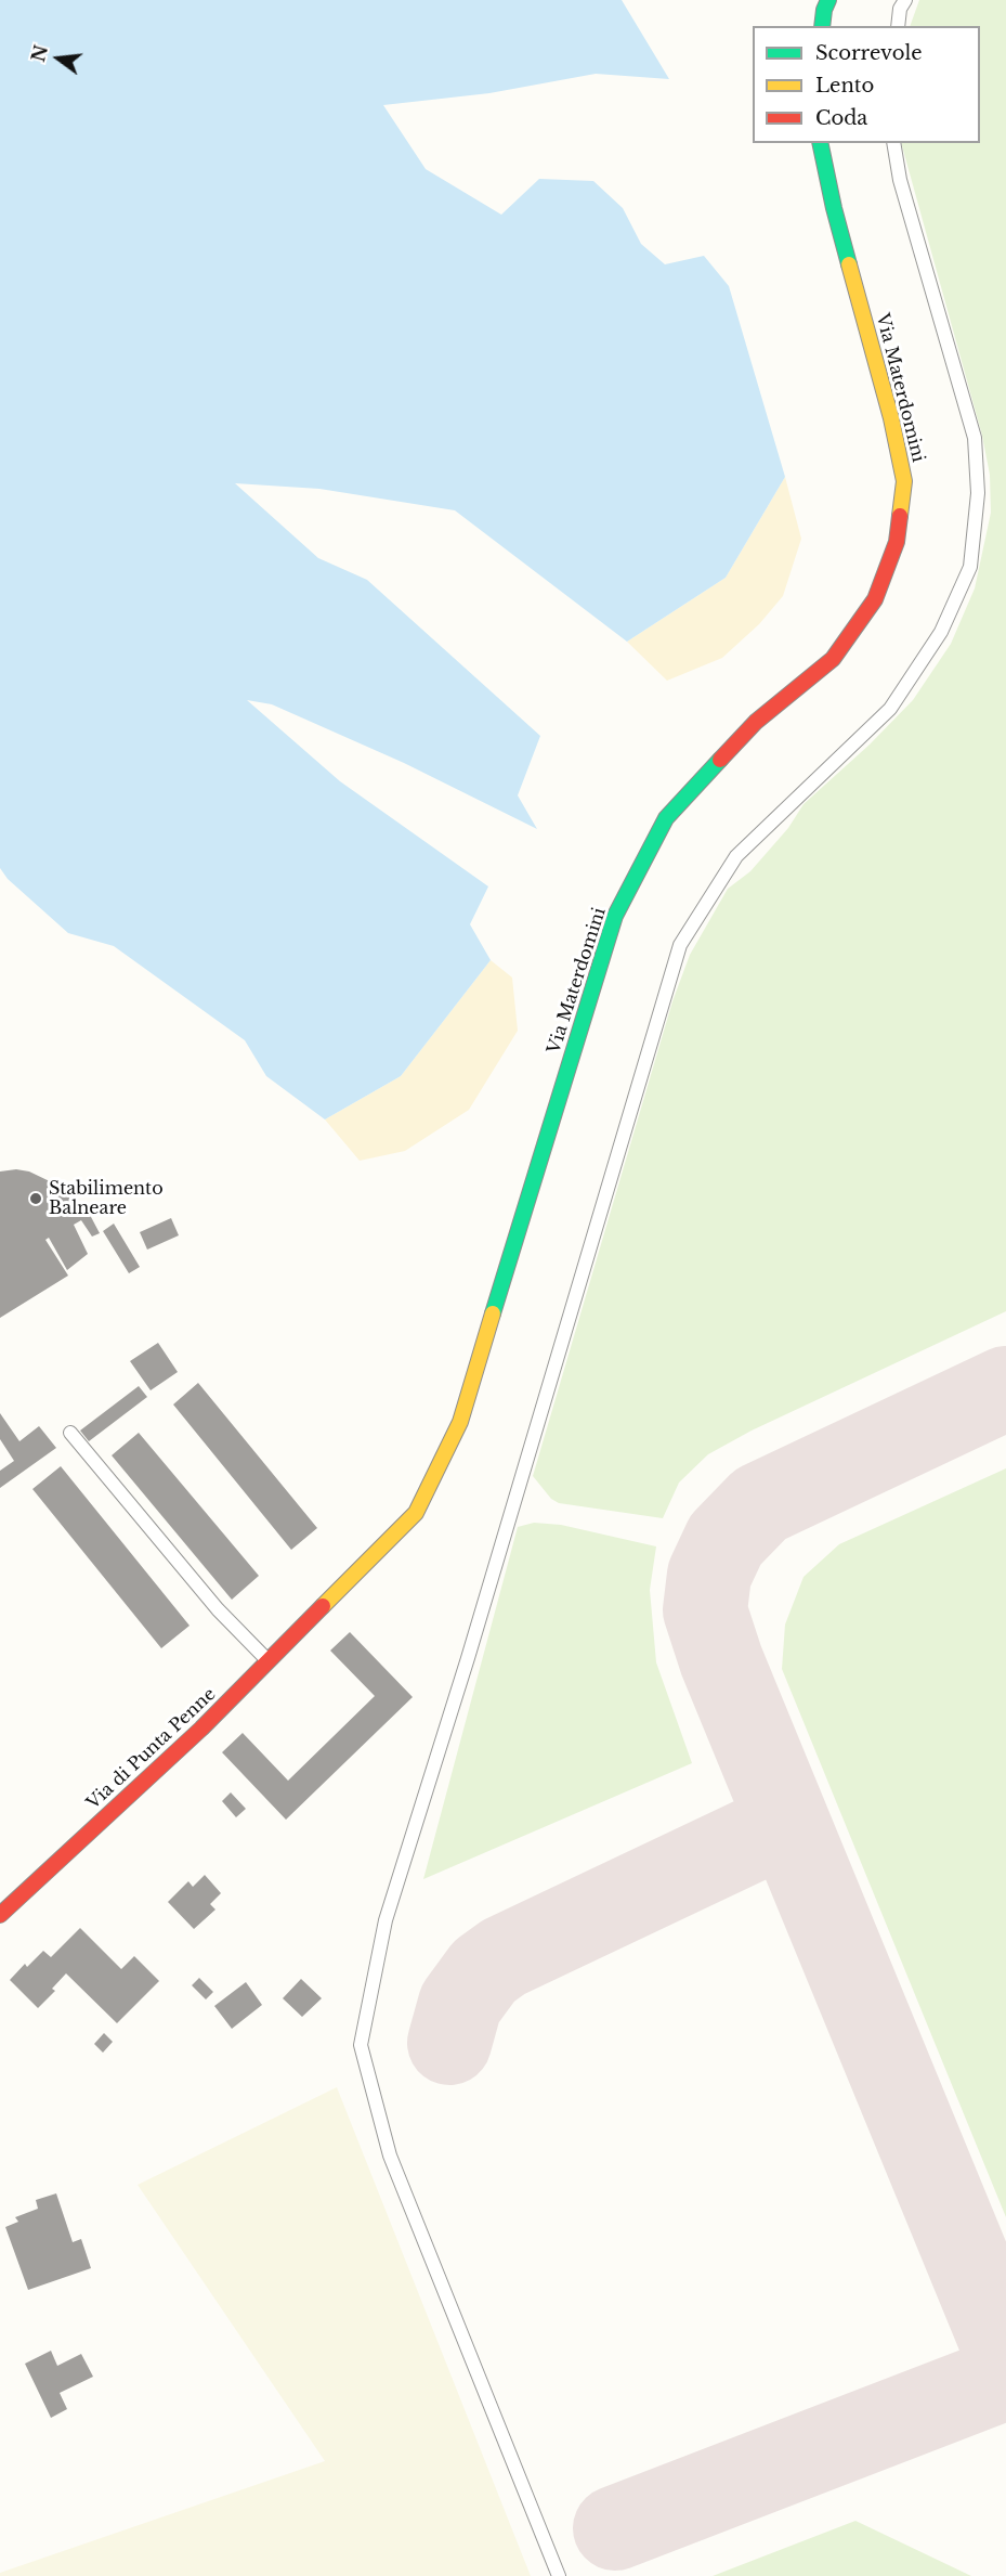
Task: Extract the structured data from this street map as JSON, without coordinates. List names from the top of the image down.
{
  "streets": {
    "street": ["Via Materdomini", "Via di Punta Penne"]
  },
  "crossings": [
    ["Via Materdomini", "Via di Punta Penne"]
  ],
  "places": ["Stabilimento Balneare"],
  "legend": ["Scorrevole", "Lento", "Coda"],
  "north": "left"
}
